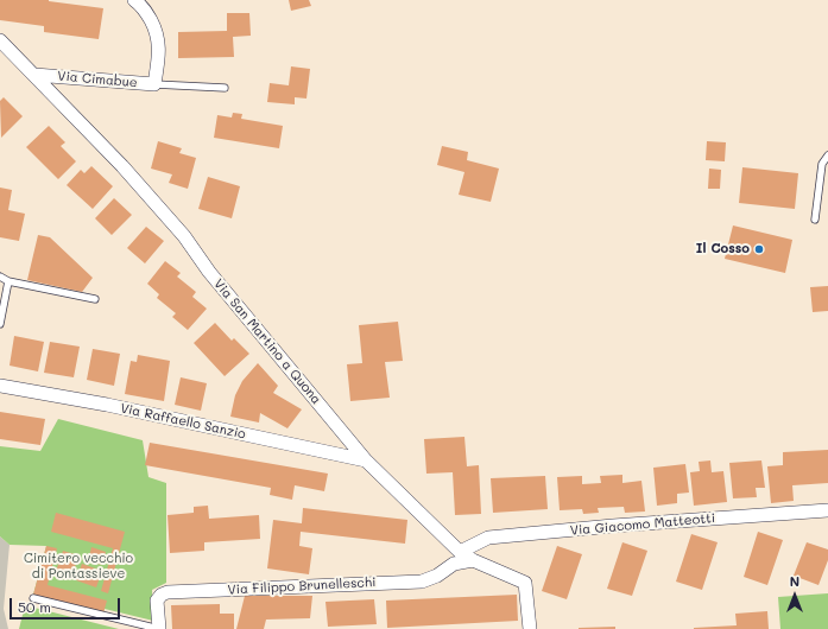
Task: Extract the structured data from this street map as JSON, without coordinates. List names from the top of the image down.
{
  "streets": {
    "street": [
      "Via Cimabue",
      "Via San Martino a Quona",
      "Via Raffaello Sanzio",
      "Via Giacomo Matteotti",
      "Via Filippo Brunelleschi"
    ]
  },
  "crossings": [
    ["Via Cimabue", "Via San Martino a Quona"],
    ["Via San Martino a Quona", "Via Raffaello Sanzio"],
    ["Via San Martino a Quona", "Via Giacomo Matteotti"],
    ["Via San Martino a Quona", "Via Filippo Brunelleschi"]
  ],
  "parks": ["Cimitero vecchio di Pontassieve"],
  "places": ["Il Cosso"],
  "scale_bar": "50 m",
  "north": "top"
}
